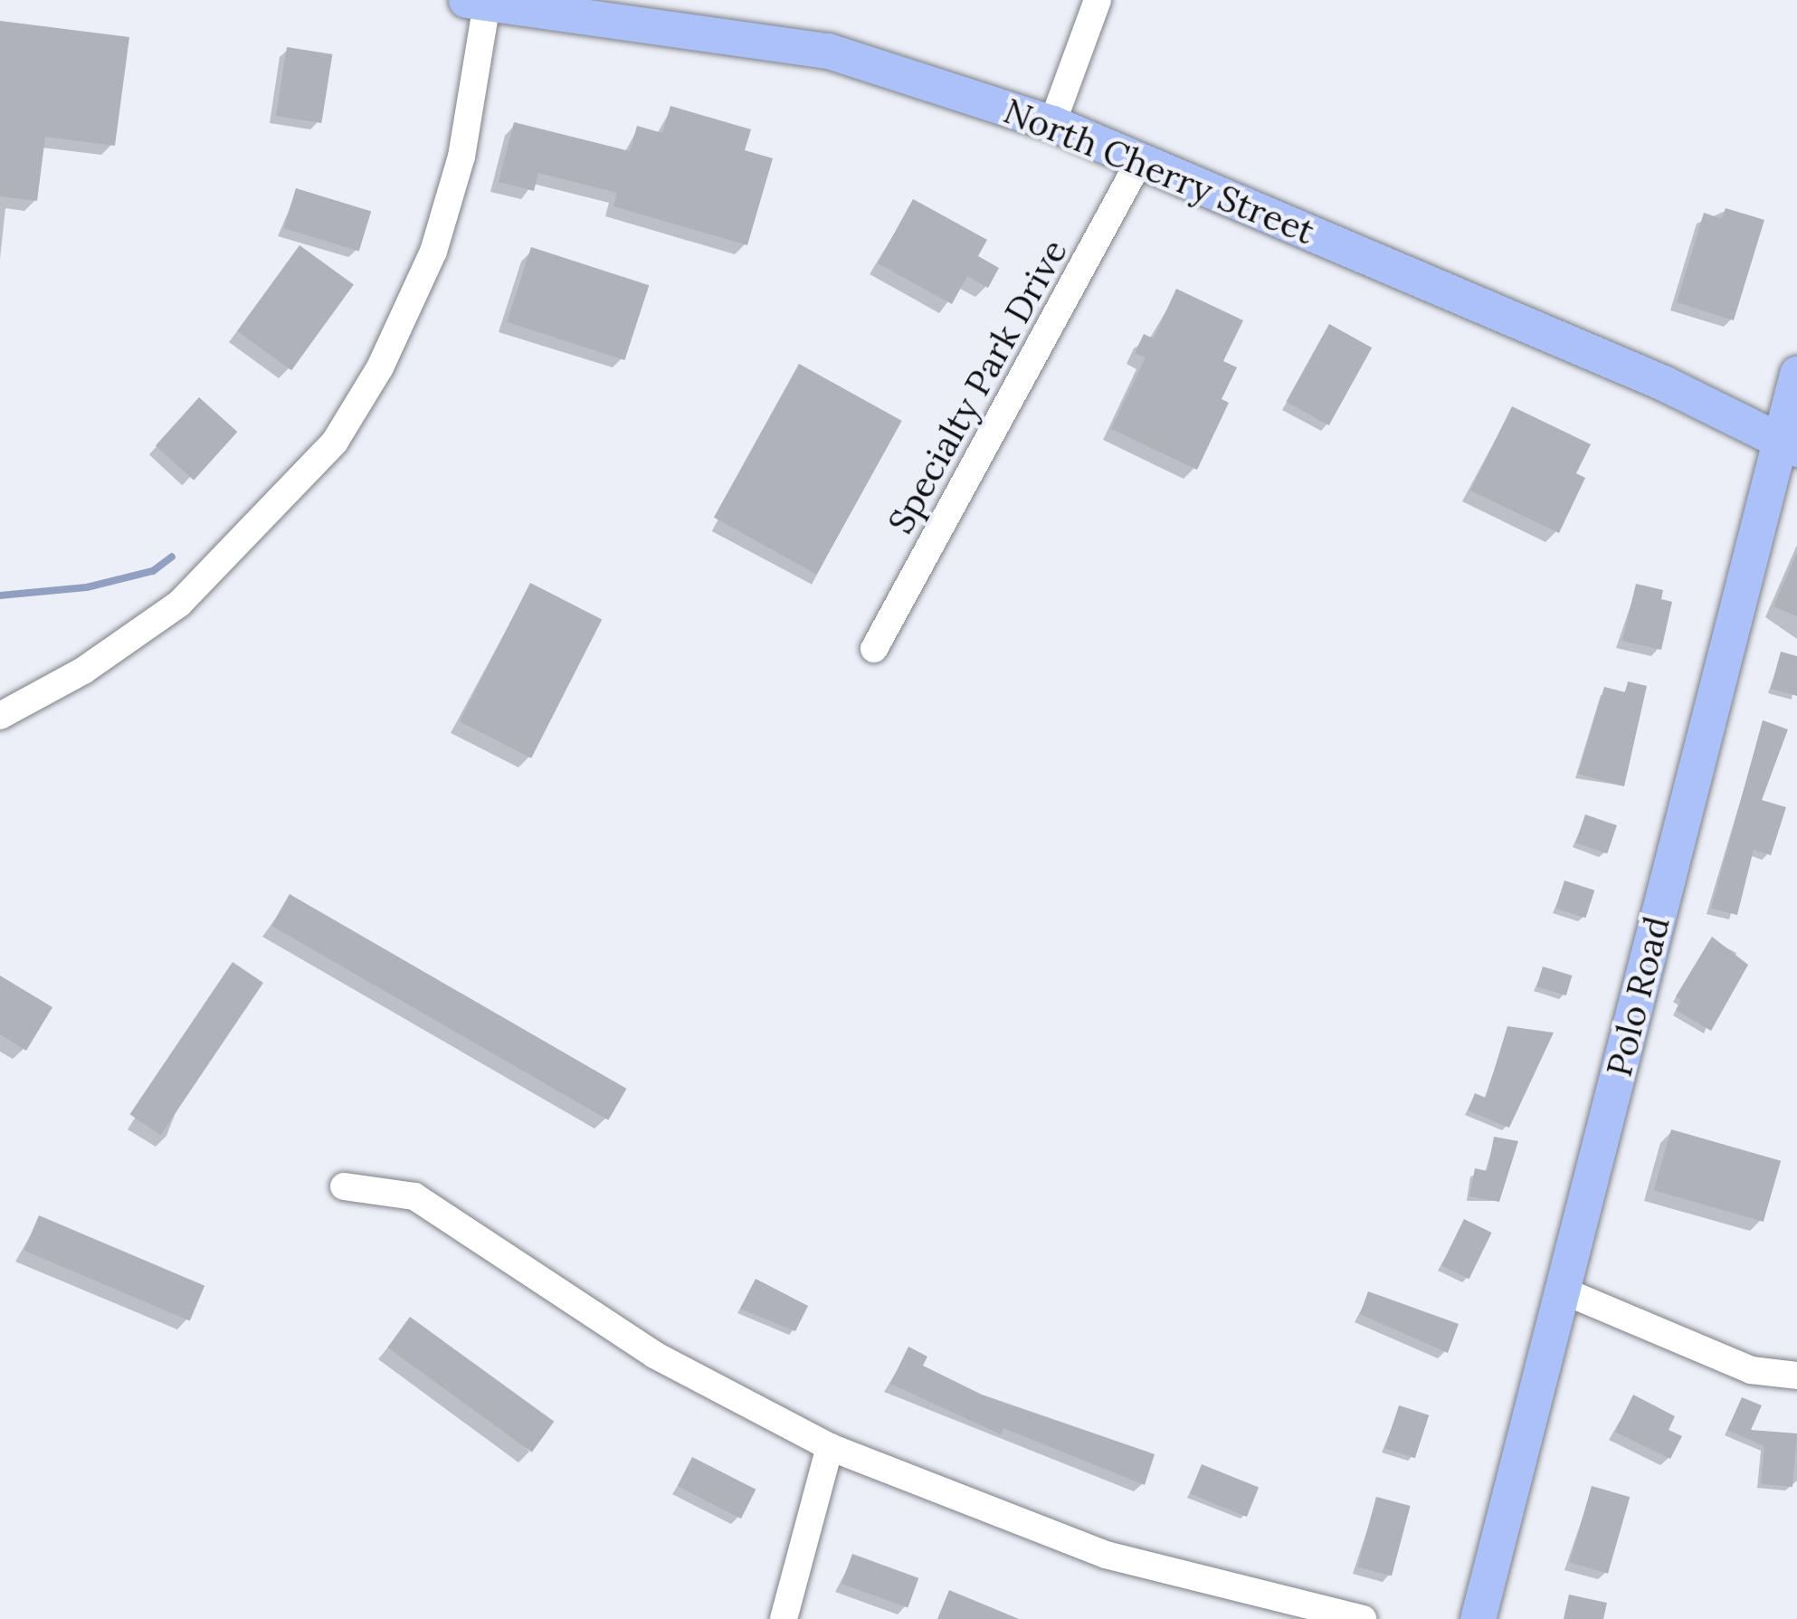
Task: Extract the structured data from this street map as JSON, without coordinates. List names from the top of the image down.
{
  "streets": {
    "main road": ["North Cherry Street", "Polo Road"],
    "street": ["Specialty Park Drive"]
  },
  "crossings": [
    ["North Cherry Street", "Specialty Park Drive"],
    ["North Cherry Street", "Polo Road"]
  ]
}
